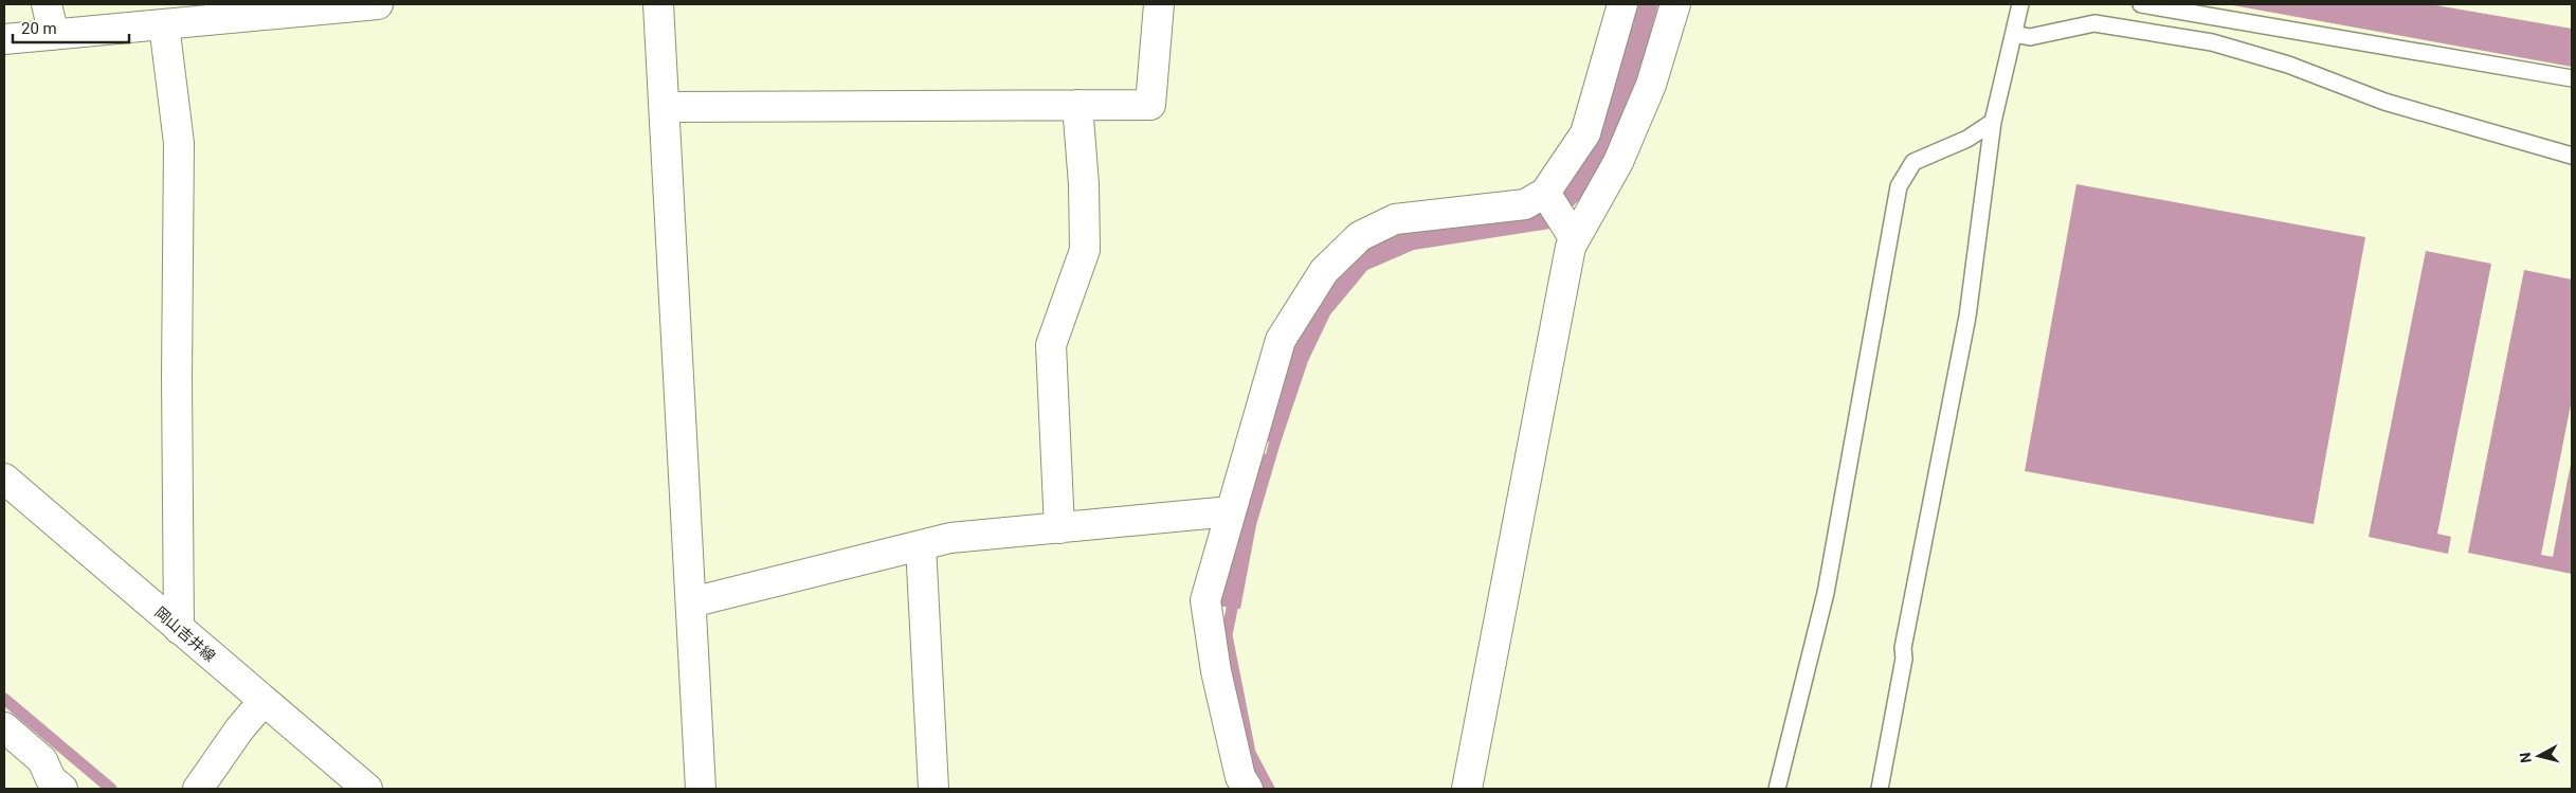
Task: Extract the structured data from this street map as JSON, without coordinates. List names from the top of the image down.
{
  "streets": {
    "street": ["岡山吉井線"]
  },
  "scale_bar": "20 m",
  "north": "left"
}
